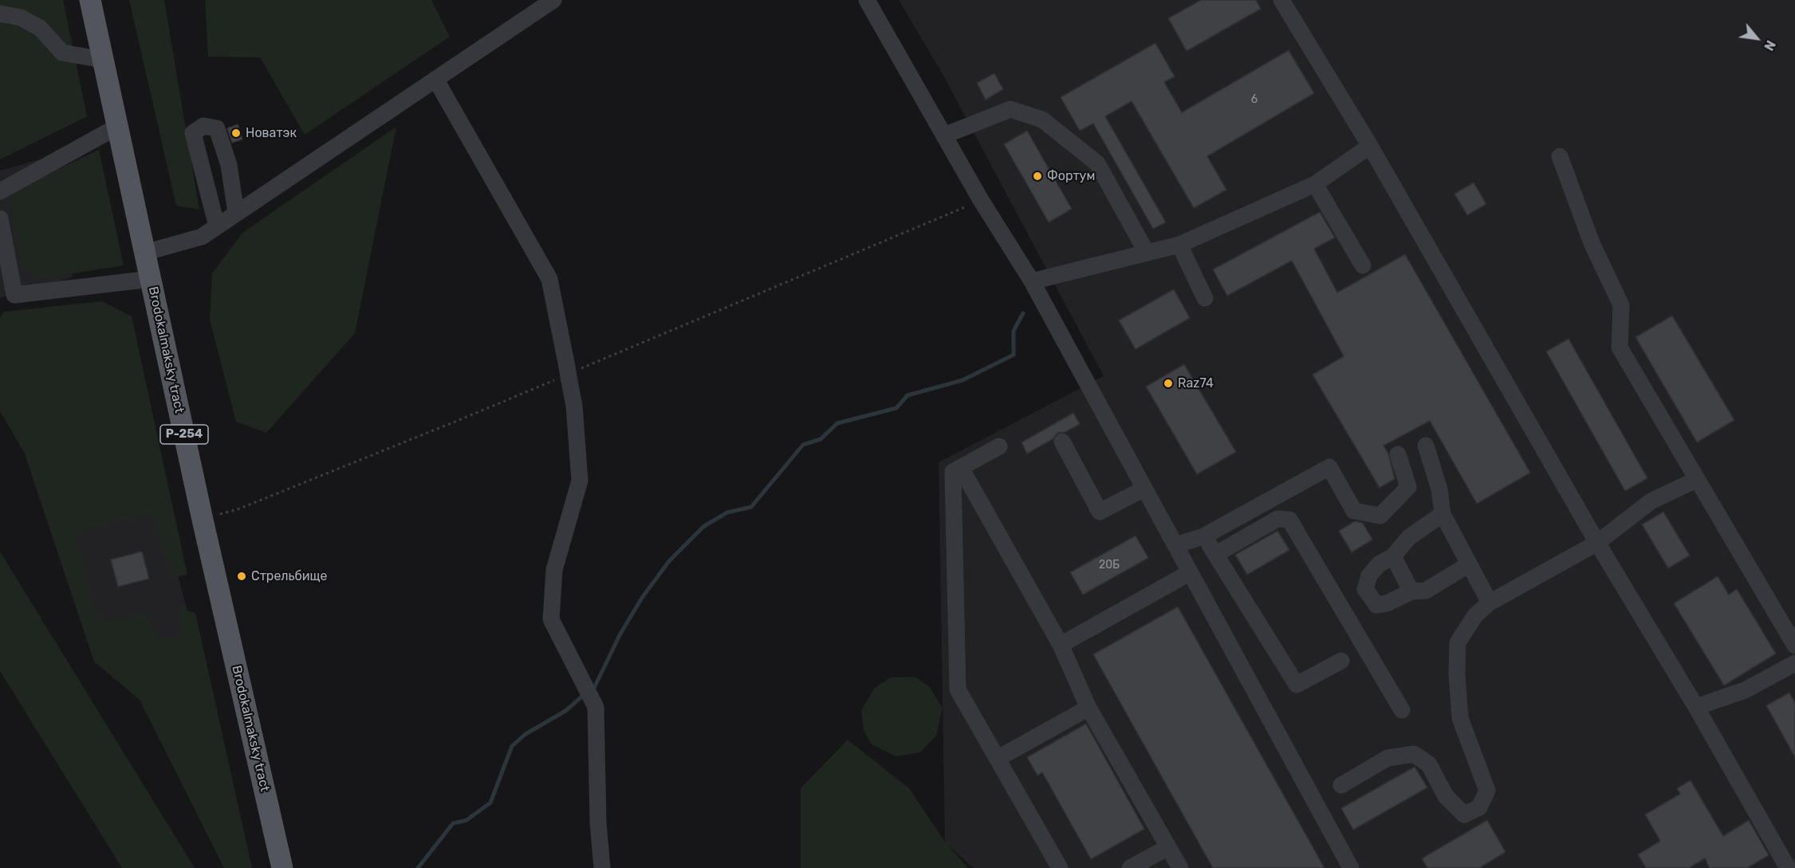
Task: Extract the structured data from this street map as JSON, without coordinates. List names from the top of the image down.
{
  "streets": {
    "main road": ["Brodokalmaksky tract", "Р-254"]
  },
  "places": [
    "Новатэк",
    "Фортум",
    "Raz74",
    "Стрельбище"
  ],
  "house_numbers": ["6", "20Б"],
  "north": "bottom right"
}
